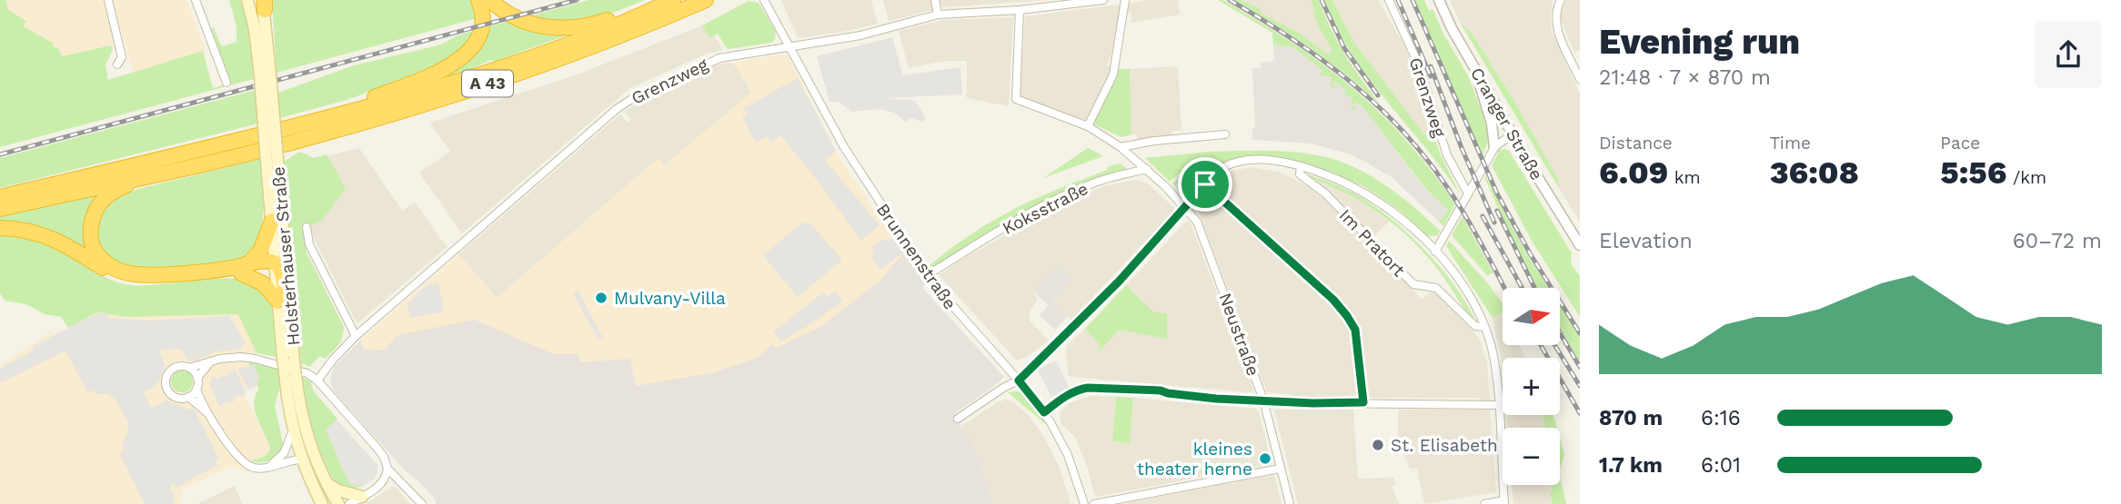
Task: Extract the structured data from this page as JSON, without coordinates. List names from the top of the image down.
{
  "streets": {
    "highway": ["A 43"],
    "main road": ["Holsterhauser Straße"],
    "street": [
      "Grenzweg",
      "Cranger Straße",
      "Koksstraße",
      "Im Pratort",
      "Brunnenstraße",
      "Neustraße"
    ]
  },
  "crossings": [
    ["Grenzweg", "Brunnenstraße"]
  ],
  "places": ["Mulvany-Villa", "St. Elisabeth", "kleines theater herne"],
  "north": "right",
  "page": {
    "heading": ["Evening run", "21:48 · 7 × 870 m"],
    "stats": [
      ["Distance", "6.09 km"],
      ["Time", "36:08"],
      ["Pace", "5:56 /km"]
    ],
    "chart": ["Elevation", "60–72 m"],
    "map_buttons": ["+", "−"],
    "list": [
      {
        "name": "870 m",
        "note": "6:16"
      },
      {
        "name": "1.7 km",
        "note": "6:01"
      }
    ]
  }
}
